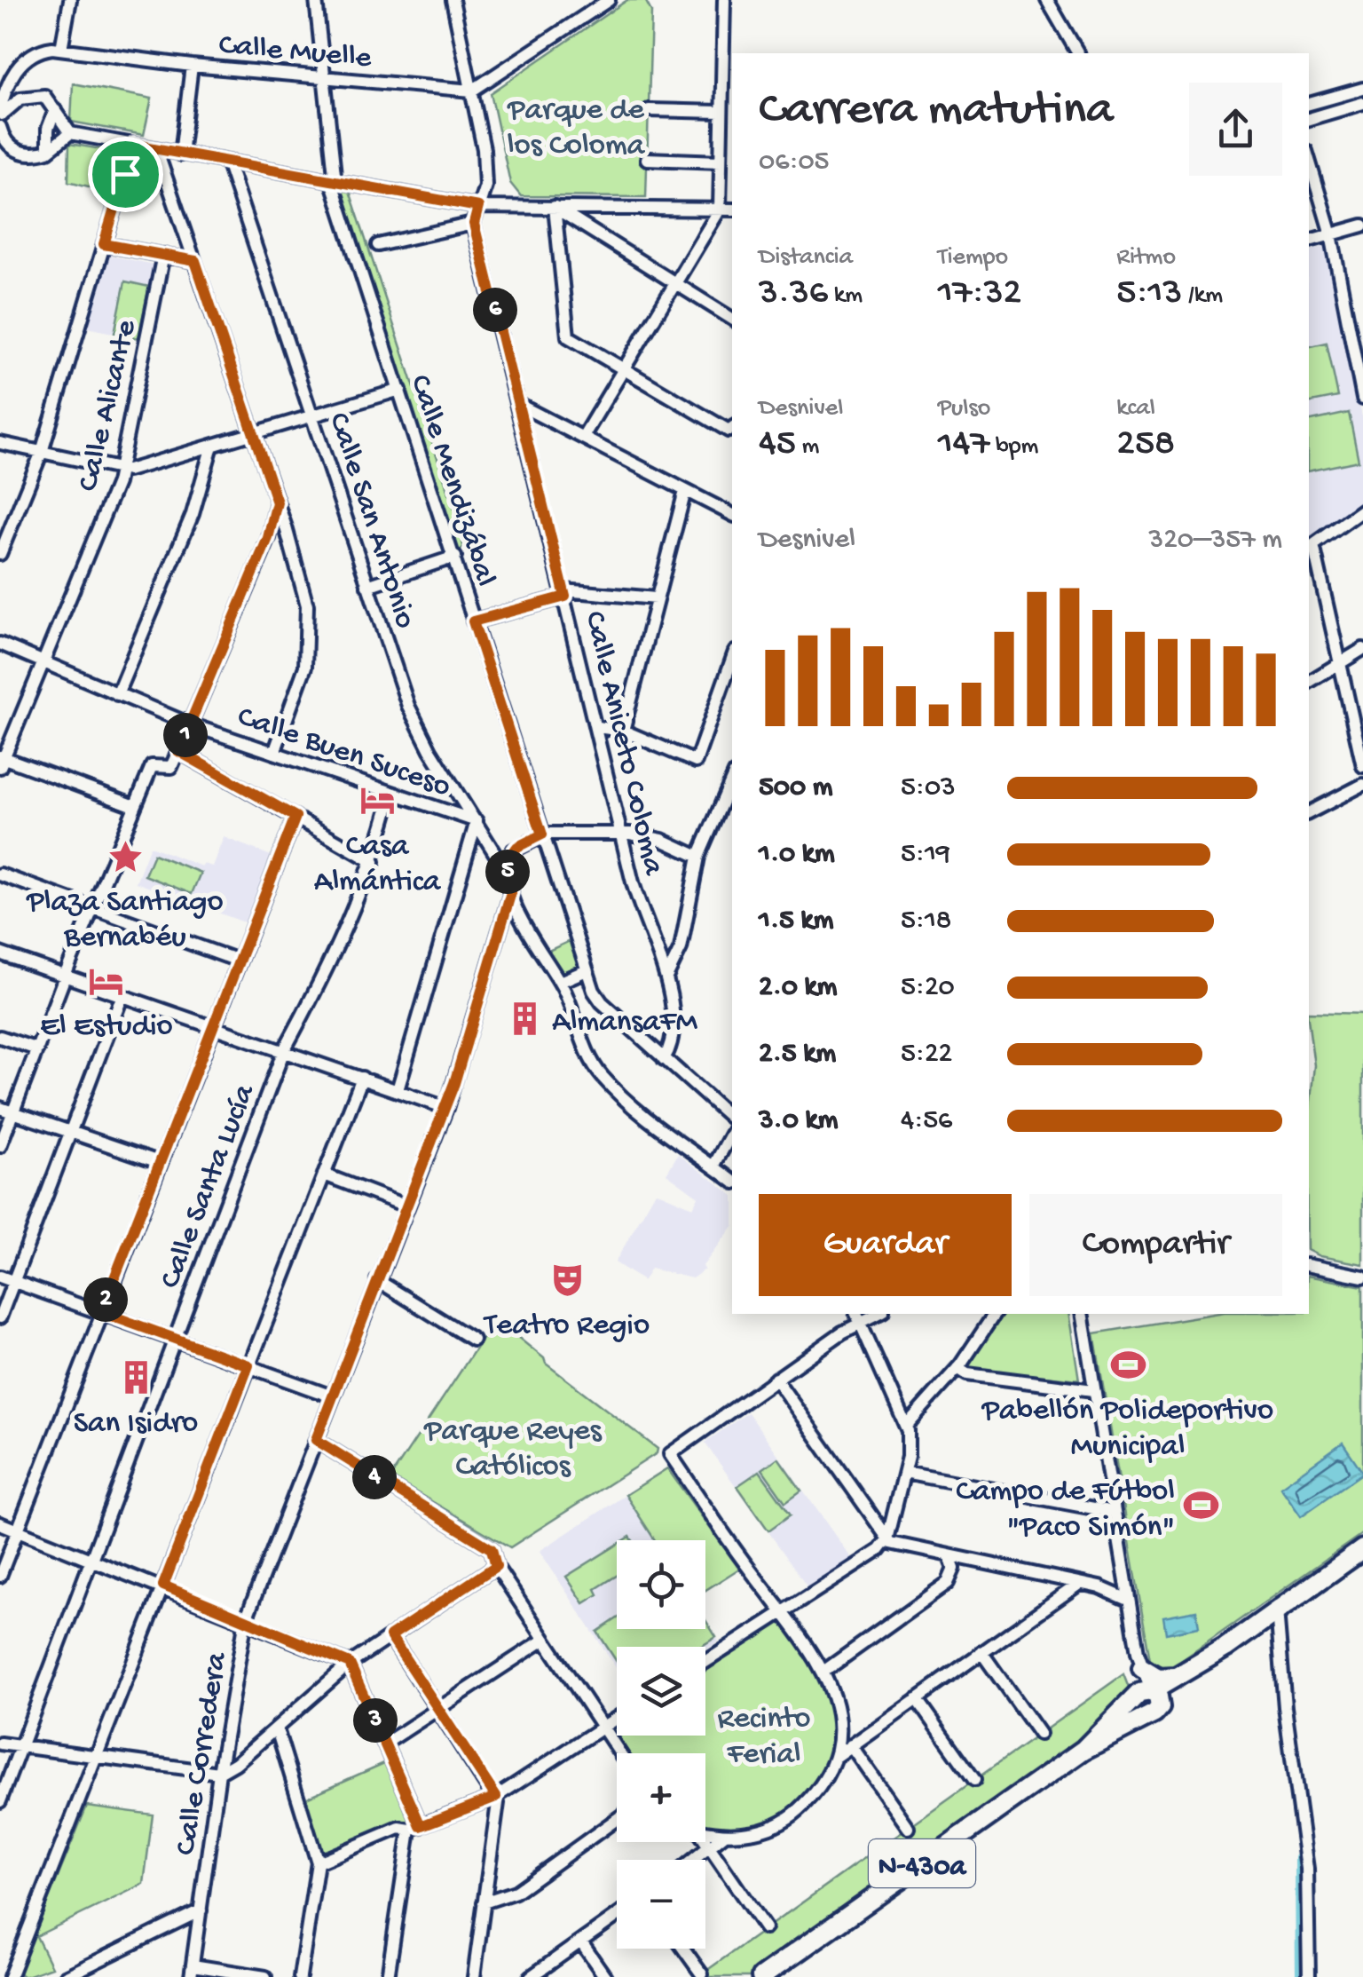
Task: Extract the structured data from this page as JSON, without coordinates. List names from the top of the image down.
{
  "streets": {
    "main road": ["N-430a"],
    "street": [
      "Calle Muelle",
      "Calle Alicante",
      "Calle Mendizábal",
      "Calle San Antonio",
      "Calle Aniceto Coloma",
      "Calle Buen Suceso",
      "Calle Santa Lucía",
      "Calle Corredera"
    ]
  },
  "crossings": [
    ["Calle Muelle", "Calle Mendizábal"],
    ["Calle Muelle", "Calle Aniceto Coloma"],
    ["Calle Alicante", "Calle Buen Suceso"],
    ["Calle San Antonio", "Calle Buen Suceso"],
    ["Calle San Antonio", "Calle Corredera"],
    ["Calle Buen Suceso", "Calle Santa Lucía"]
  ],
  "parks": ["Parque de los Coloma", "Parque Reyes Católicos", "Recinto Ferial"],
  "places": {
    "hotel": ["Casa Almántica", "El Estudio"],
    "place": ["Plaza Santiago Bernabéu"],
    "building": ["AlmansaFM", "San Isidro"],
    "theatre": ["Teatro Regio"],
    "sports": ["Pabellón Polideportivo Municipal", "Campo de Fútbol \"Paco Simón\""]
  },
  "page": {
    "heading": ["Carrera matutina", "06:05"],
    "stats": [
      ["Distancia", "3.36 km"],
      ["Tiempo", "17:32"],
      ["Ritmo", "5:13 /km"],
      ["Desnivel", "45 m"],
      ["Pulso", "147 bpm"],
      ["kcal", "258"]
    ],
    "pins": [
      "6",
      "1",
      "5",
      "2",
      "4",
      "3"
    ],
    "chart": ["Desnivel", "320–357 m"],
    "list": [
      {
        "name": "500 m",
        "note": "5:03"
      },
      {
        "name": "1.0 km",
        "note": "5:19"
      },
      {
        "name": "1.5 km",
        "note": "5:18"
      },
      {
        "name": "2.0 km",
        "note": "5:20"
      },
      {
        "name": "2.5 km",
        "note": "5:22"
      },
      {
        "name": "3.0 km",
        "note": "4:56"
      }
    ],
    "buttons": ["Guardar", "Compartir"],
    "map_buttons": ["+", "−"]
  }
}
